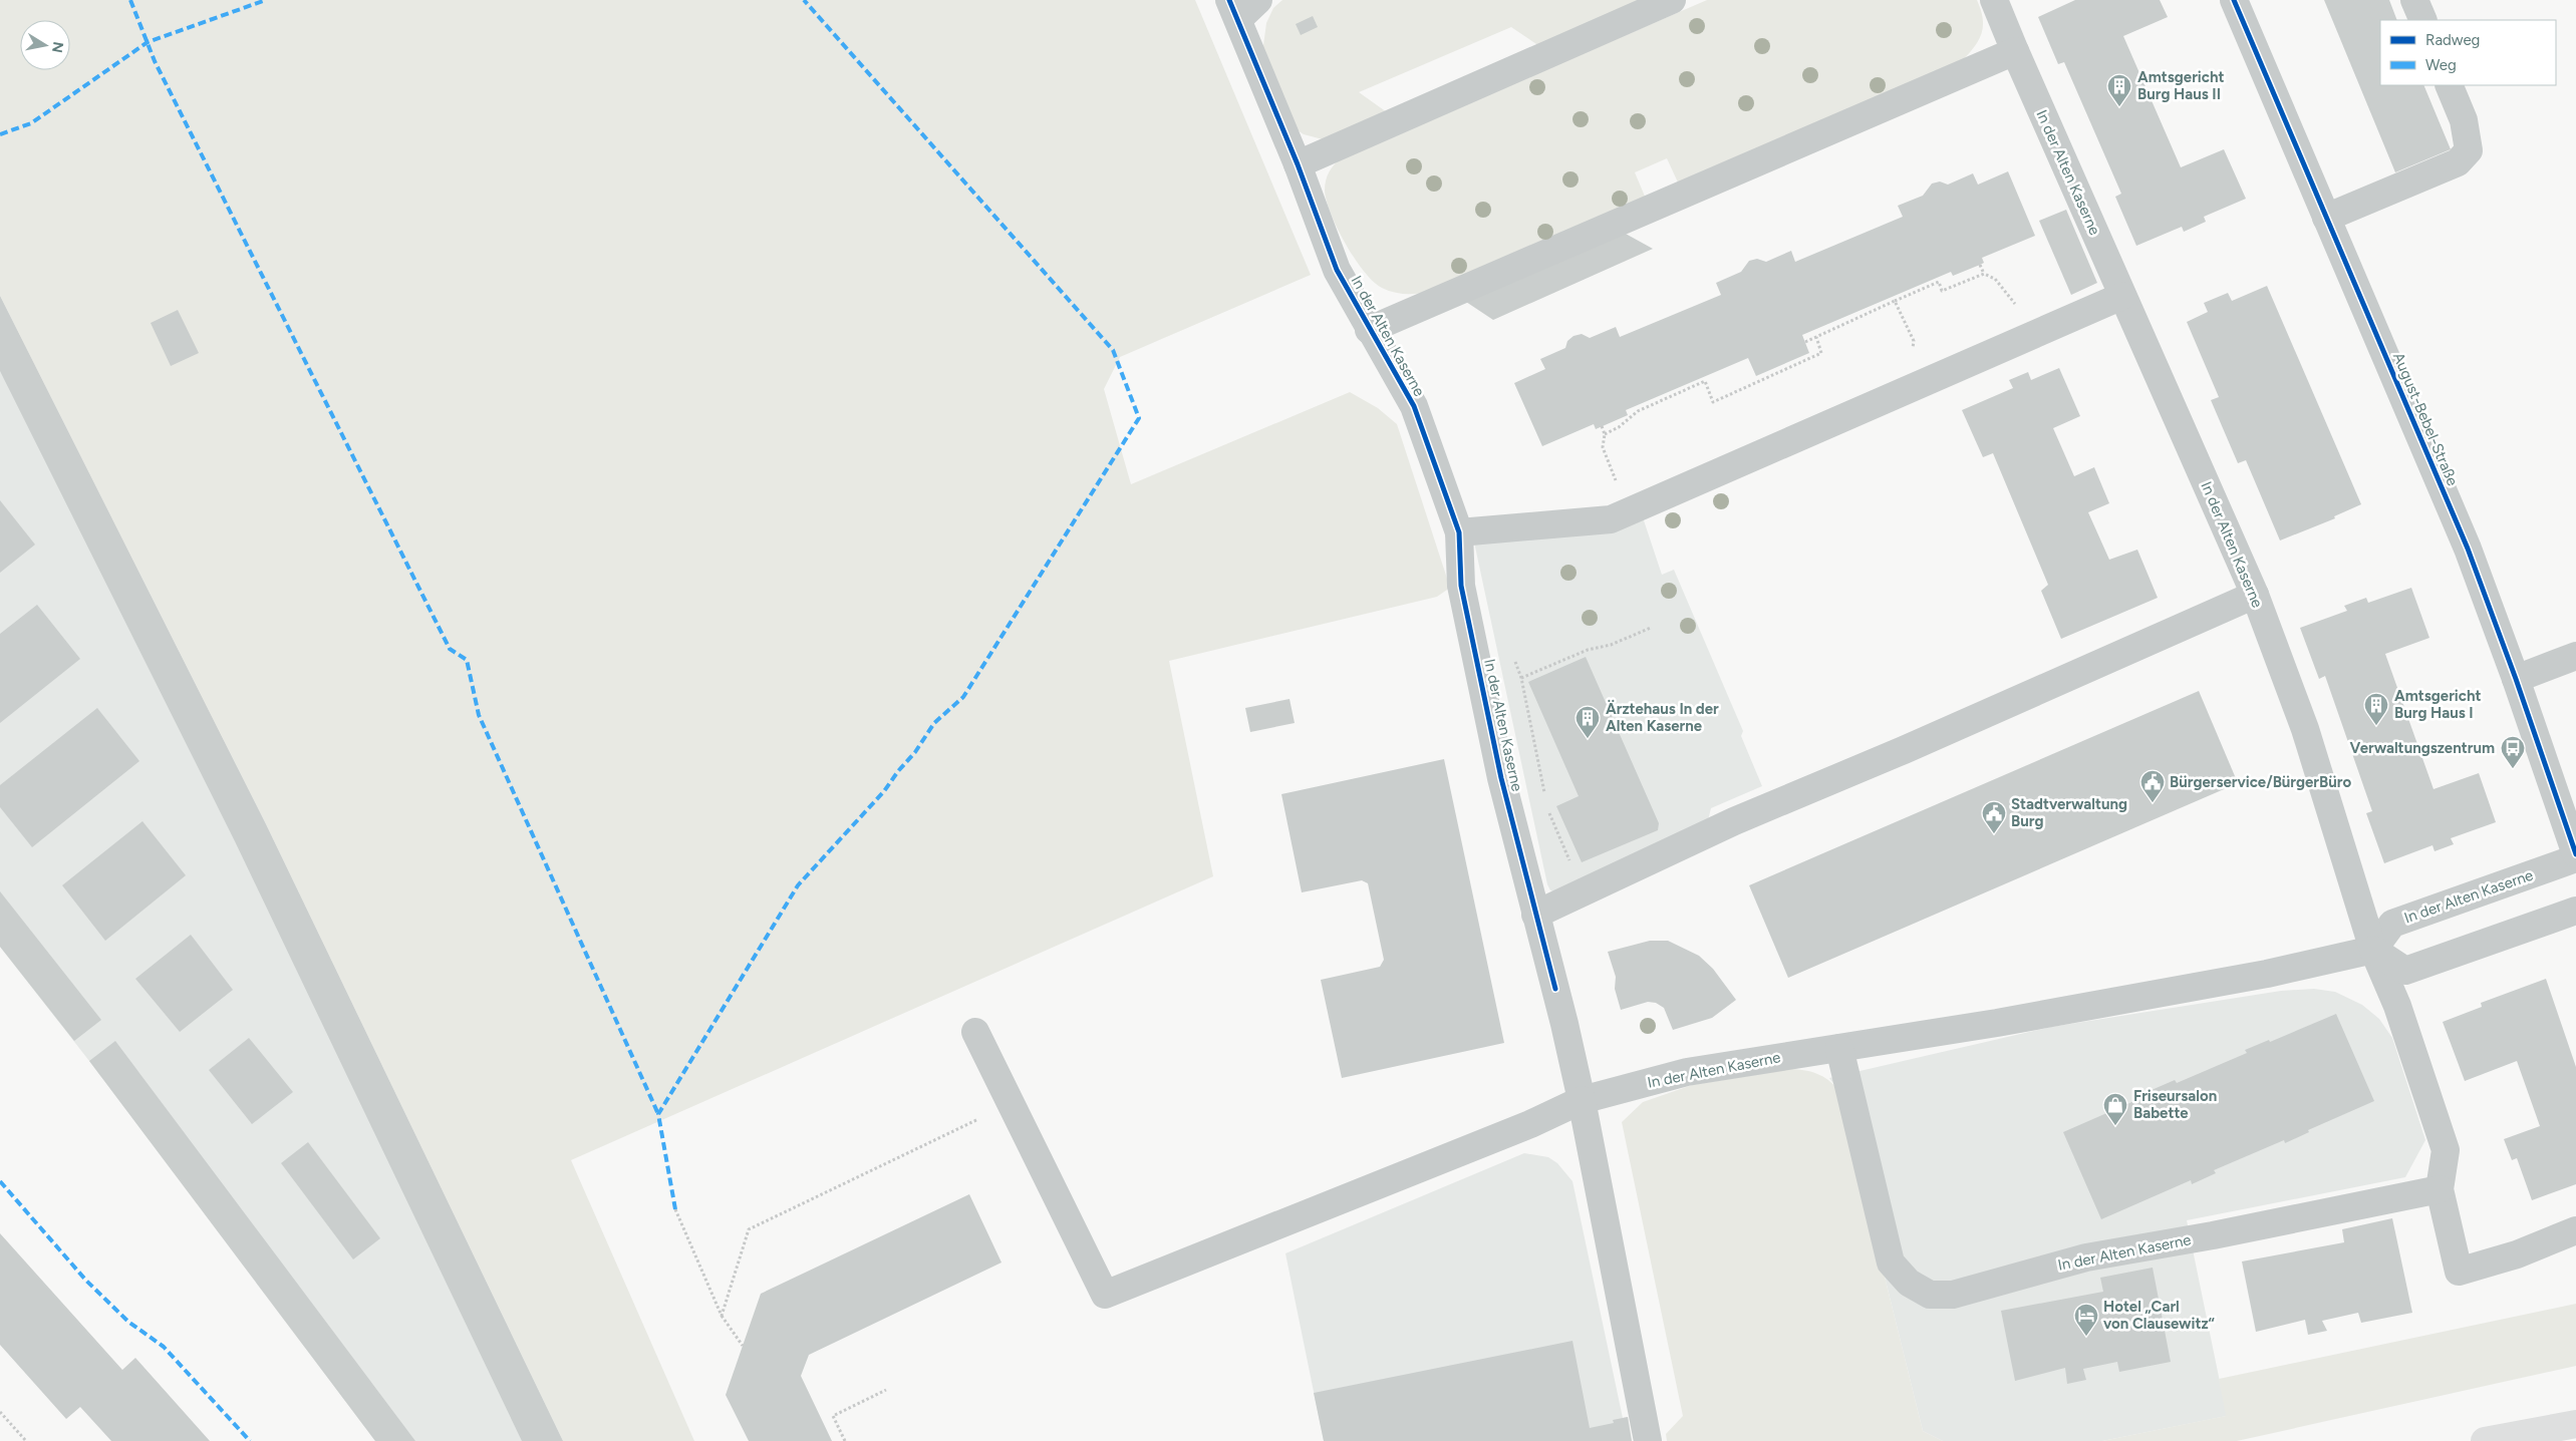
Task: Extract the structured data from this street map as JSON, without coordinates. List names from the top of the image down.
{
  "streets": {
    "street": ["In der Alten Kaserne", "August-Bebel-Straße"]
  },
  "crossings": [
    ["In der Alten Kaserne", "August-Bebel-Straße"]
  ],
  "places": {
    "building": ["Amtsgericht Burg Haus II", "Amtsgericht Burg Haus I", "Ärztehaus In der Alten Kaserne"],
    "bus stop": ["Verwaltungszentrum"],
    "public building": ["Bürgerservice/BürgerBüro", "Stadtverwaltung Burg"],
    "shop": ["Friseursalon Babette"],
    "hotel": ["Hotel „Carl von Clausewitz“"]
  },
  "legend": ["Radweg", "Weg"],
  "north": "right"
}
